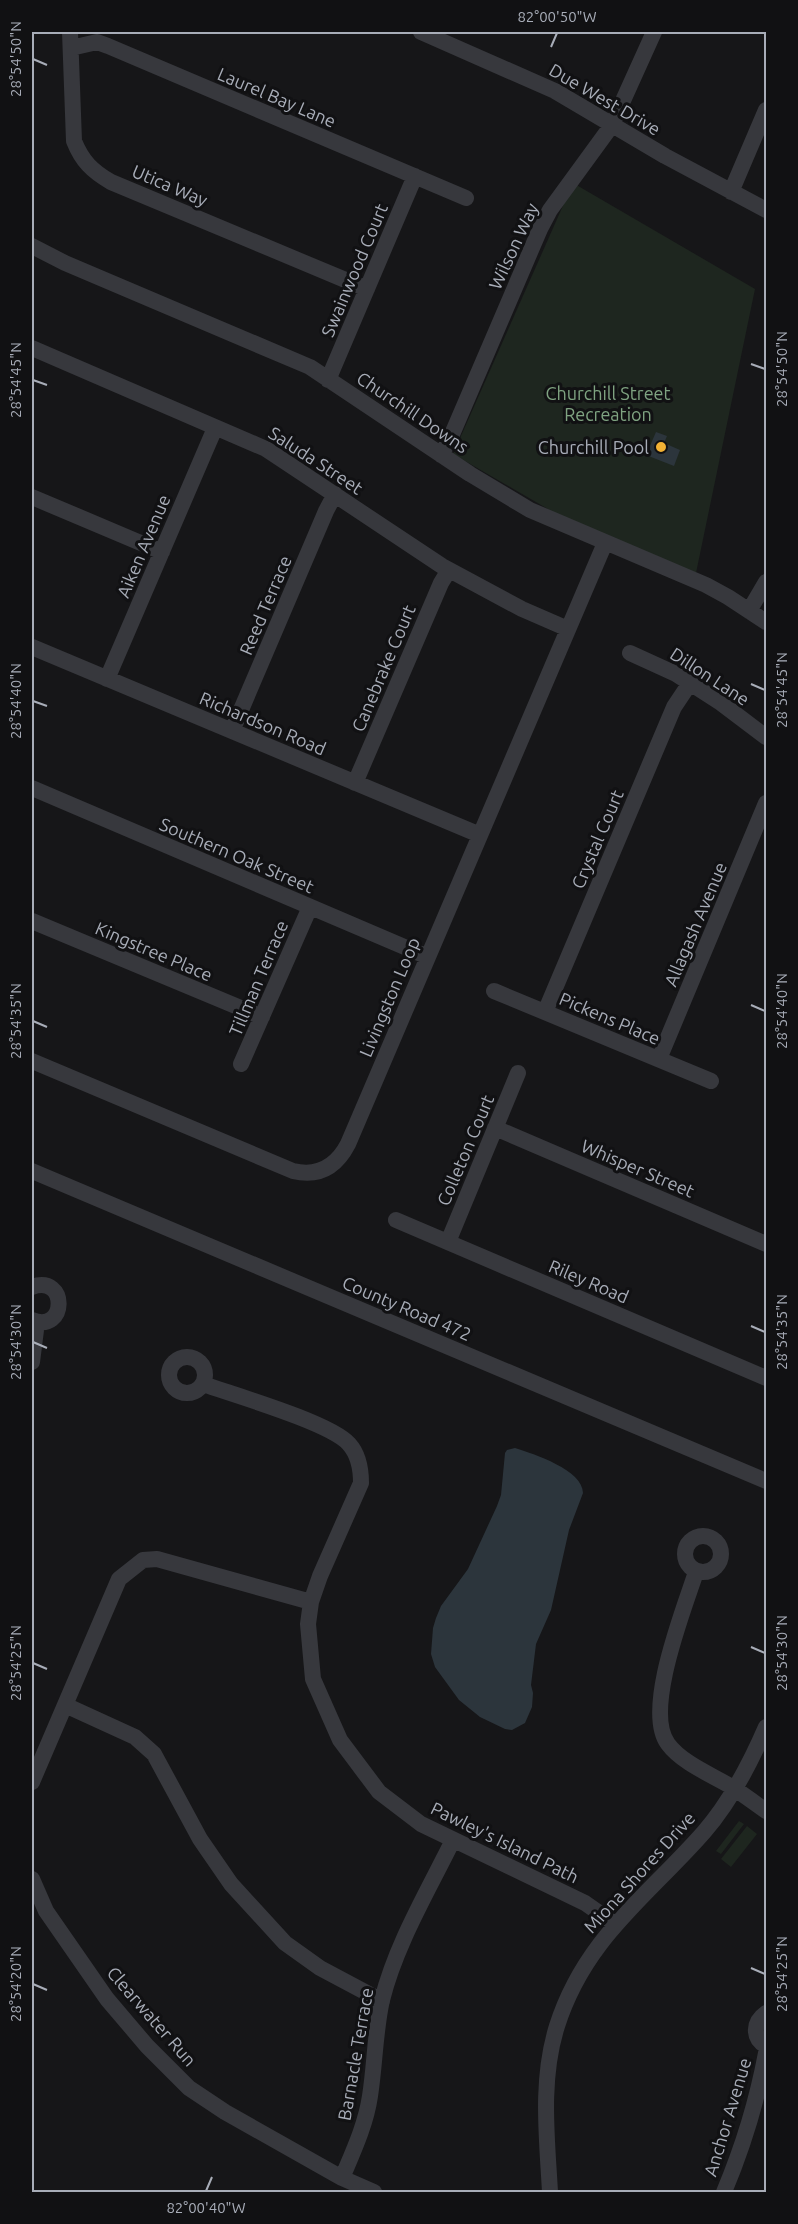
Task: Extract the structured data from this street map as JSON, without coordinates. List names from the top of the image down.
{
  "streets": {
    "street": [
      "Laurel Bay Lane",
      "Due West Drive",
      "Utica Way",
      "Wilson Way",
      "Swainwood Court",
      "Churchill Downs",
      "Saluda Street",
      "Aiken Avenue",
      "Reed Terrace",
      "Canebrake Court",
      "Dillon Lane",
      "Richardson Road",
      "Crystal Court",
      "Southern Oak Street",
      "Allagash Avenue",
      "Kingstree Place",
      "Tillman Terrace",
      "Livingston Loop",
      "Pickens Place",
      "Colleton Court",
      "Whisper Street",
      "Riley Road",
      "County Road 472",
      "Pawley's Island Path",
      "Miona Shores Drive",
      "Clearwater Run",
      "Barnacle Terrace",
      "Anchor Avenue"
    ]
  },
  "crossings": [
    ["Laurel Bay Lane", "Utica Way"],
    ["Laurel Bay Lane", "Swainwood Court"],
    ["Due West Drive", "Wilson Way"],
    ["Utica Way", "Swainwood Court"],
    ["Wilson Way", "Churchill Downs"],
    ["Swainwood Court", "Churchill Downs"],
    ["Churchill Downs", "Livingston Loop"],
    ["Saluda Street", "Aiken Avenue"],
    ["Saluda Street", "Reed Terrace"],
    ["Saluda Street", "Canebrake Court"],
    ["Saluda Street", "Livingston Loop"],
    ["Aiken Avenue", "Richardson Road"],
    ["Reed Terrace", "Richardson Road"],
    ["Canebrake Court", "Richardson Road"],
    ["Dillon Lane", "Crystal Court"],
    ["Richardson Road", "Livingston Loop"],
    ["Crystal Court", "Pickens Place"],
    ["Southern Oak Street", "Tillman Terrace"],
    ["Southern Oak Street", "Livingston Loop"],
    ["Allagash Avenue", "Pickens Place"],
    ["Kingstree Place", "Tillman Terrace"],
    ["Colleton Court", "Whisper Street"],
    ["Colleton Court", "Riley Road"],
    ["Pawley's Island Path", "Miona Shores Drive"],
    ["Pawley's Island Path", "Barnacle Terrace"],
    ["Clearwater Run", "Barnacle Terrace"]
  ],
  "parks": ["Churchill Street Recreation"],
  "places": ["Churchill Pool"],
  "coordinates": [
    "82°00'50\"W",
    "28°54'50\"N",
    "28°54'45\"N",
    "28°54'40\"N",
    "28°54'35\"N",
    "28°54'30\"N",
    "28°54'25\"N",
    "28°54'20\"N",
    "82°00'40\"W"
  ]
}
